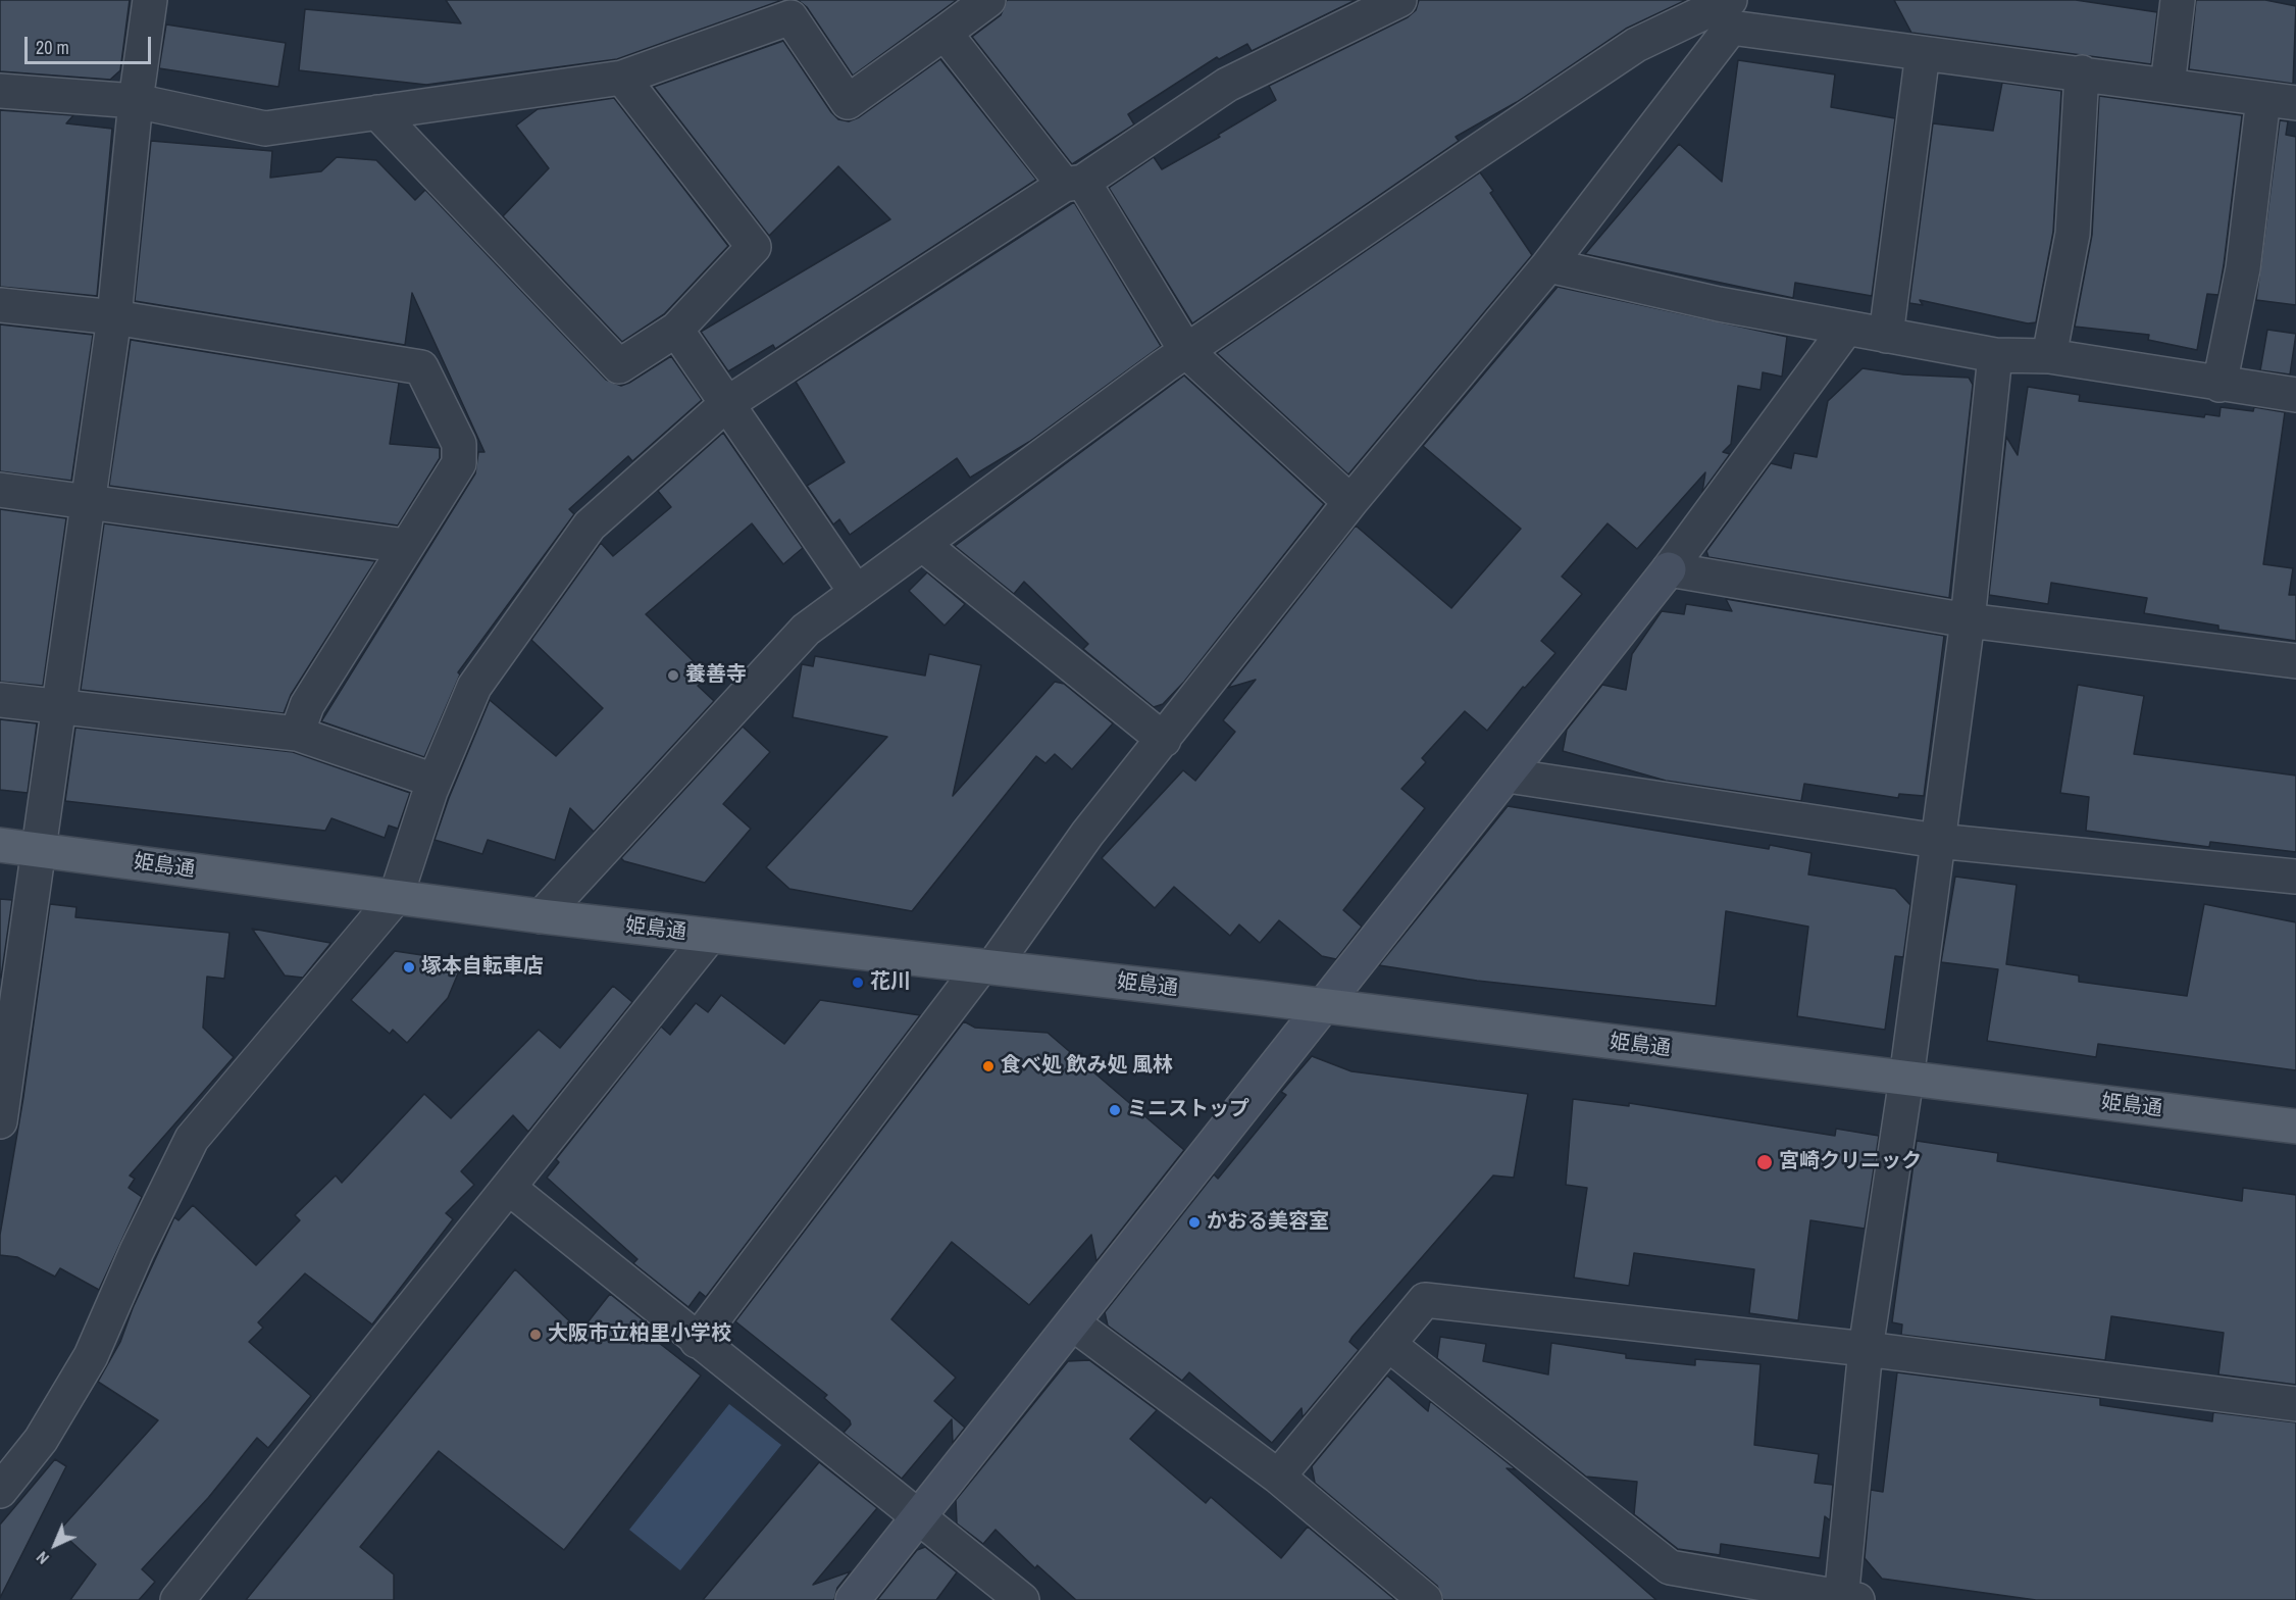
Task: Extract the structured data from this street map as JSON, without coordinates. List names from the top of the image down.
{
  "streets": {
    "main road": ["姫島通"]
  },
  "places": [
    "養善寺",
    "塚本自転車店",
    "花川",
    "食べ処 飲み処 風林",
    "ミニストップ",
    "宮崎クリニック",
    "かおる美容室",
    "大阪市立柏里小学校"
  ],
  "scale_bar": "20 m",
  "north": "bottom left"
}
